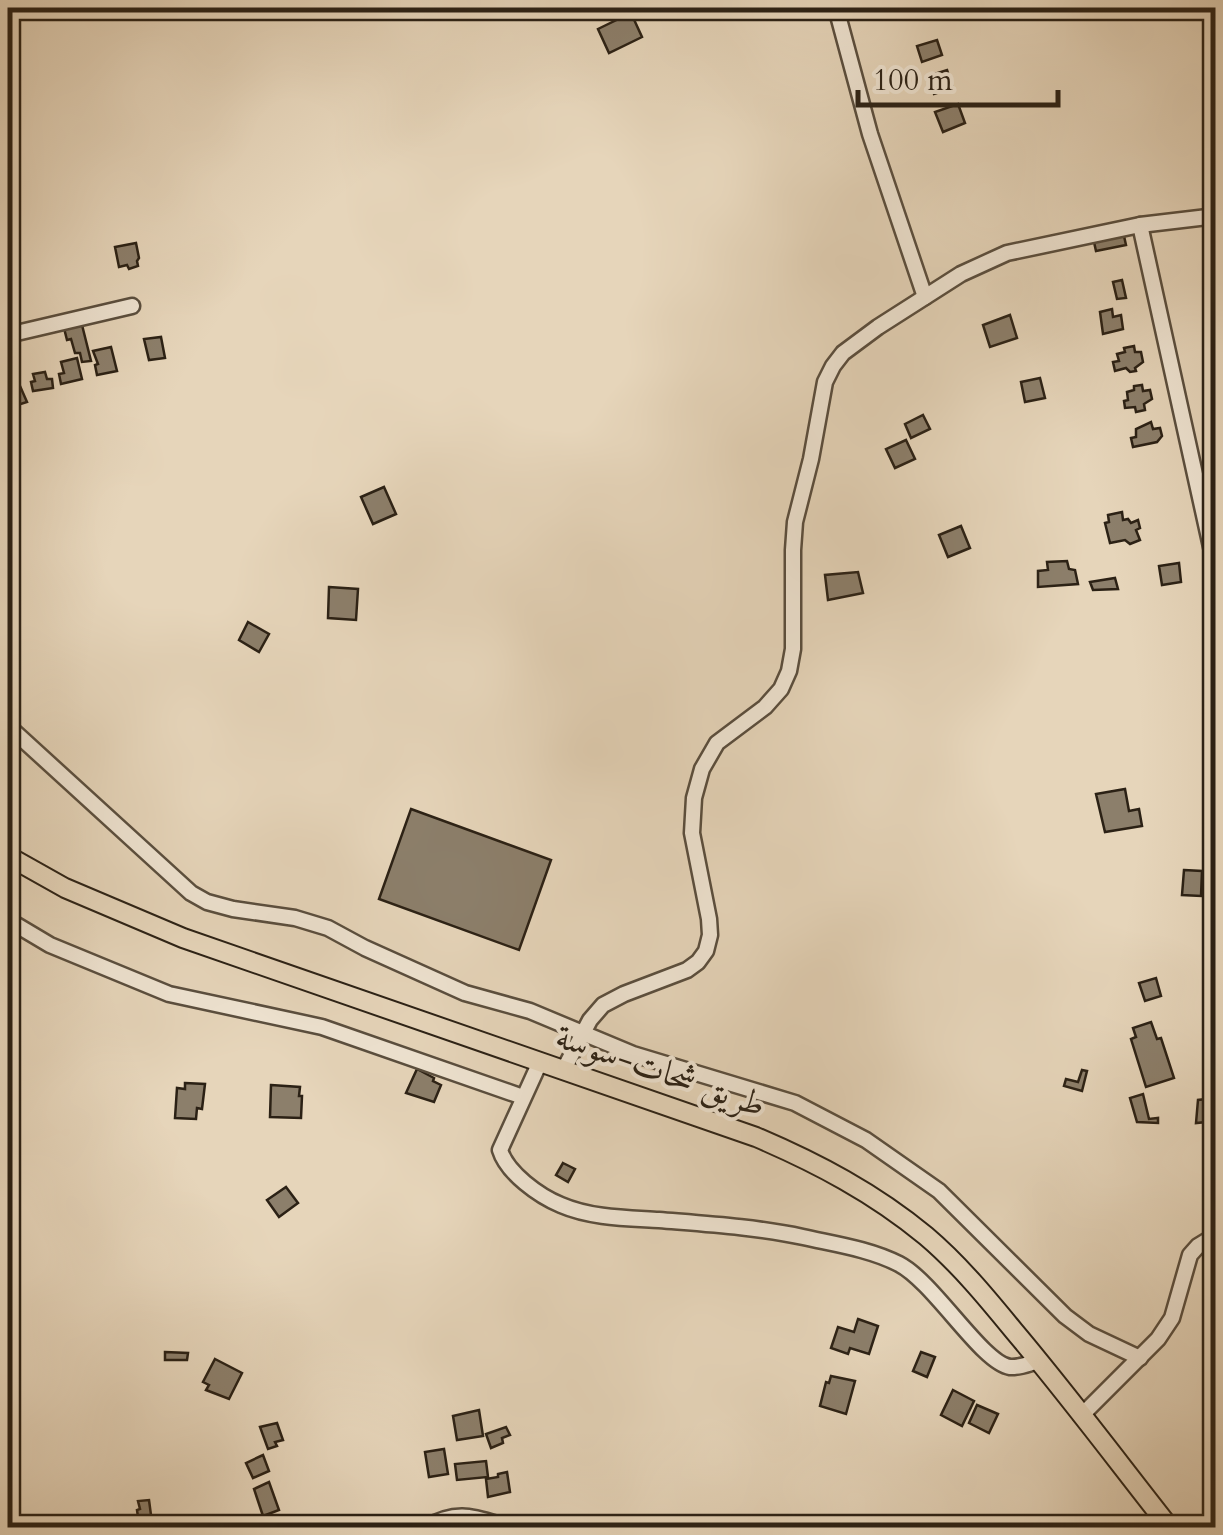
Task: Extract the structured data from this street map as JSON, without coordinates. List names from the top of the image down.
{
  "streets": {
    "main road": ["طريق شحات-سوسة"]
  },
  "scale_bar": "100 m"
}
